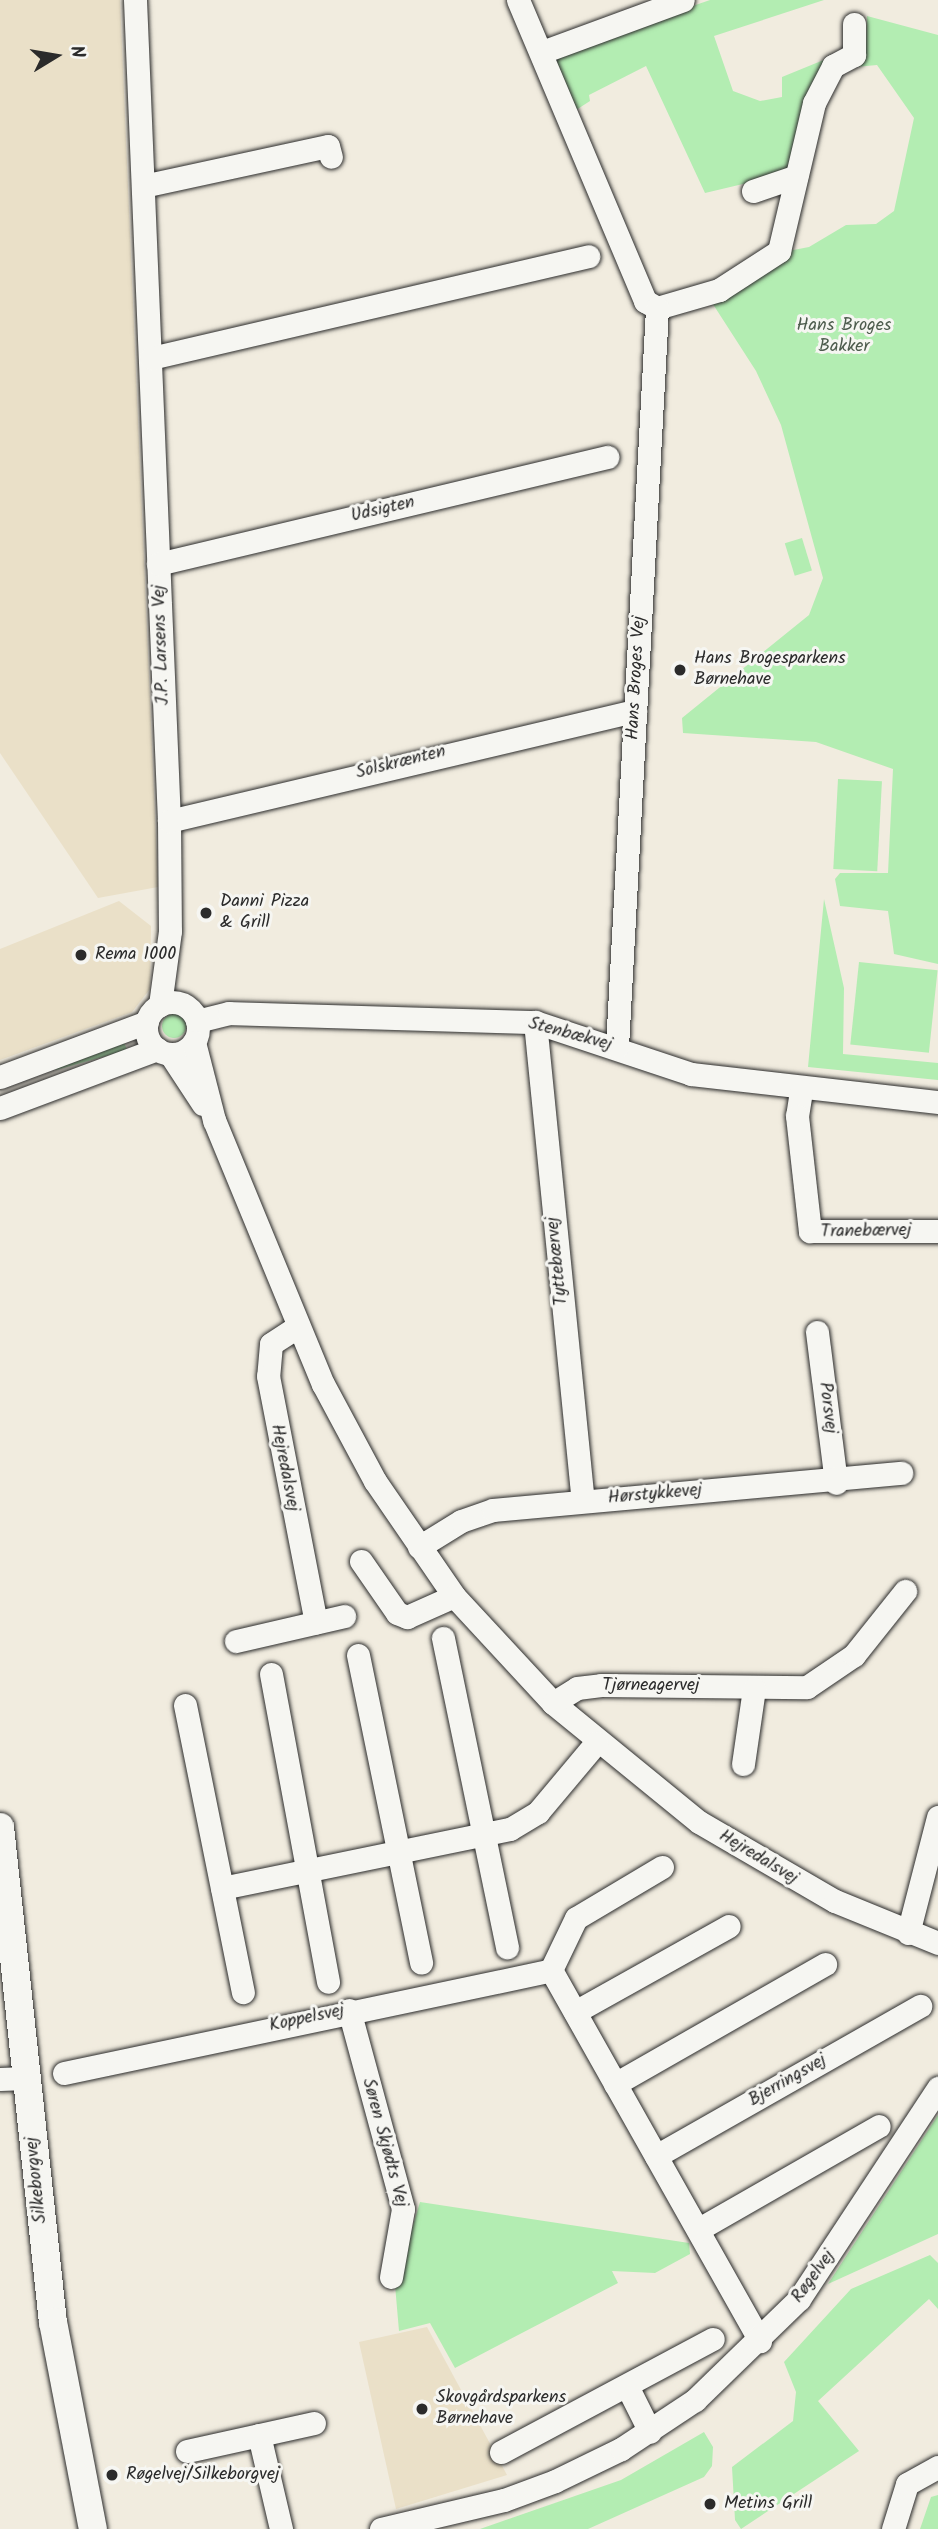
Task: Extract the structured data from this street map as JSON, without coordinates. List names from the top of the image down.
{
  "streets": {
    "main road": ["Silkeborgvej"],
    "street": [
      "Udsigten",
      "J.P. Larsens Vej",
      "Hans Broges Vej",
      "Solskrænten",
      "Stenbækvej",
      "Tranebærvej",
      "Tyttebærvej",
      "Porsvej",
      "Hejredalsvej",
      "Hørstykkevej",
      "Tjørneagervej",
      "Koppelsvej",
      "Bjerringsvej",
      "Søren Skjødts Vej",
      "Røgelvej"
    ]
  },
  "crossings": [
    ["Udsigten", "J.P. Larsens Vej"],
    ["J.P. Larsens Vej", "Solskrænten"],
    ["J.P. Larsens Vej", "Stenbækvej"],
    ["J.P. Larsens Vej", "Hejredalsvej"],
    ["Hans Broges Vej", "Solskrænten"],
    ["Hans Broges Vej", "Stenbækvej"],
    ["Stenbækvej", "Tranebærvej"],
    ["Stenbækvej", "Tyttebærvej"],
    ["Stenbækvej", "Hejredalsvej"],
    ["Tyttebærvej", "Hørstykkevej"],
    ["Porsvej", "Hørstykkevej"],
    ["Hejredalsvej", "Hørstykkevej"],
    ["Hejredalsvej", "Tjørneagervej"],
    ["Koppelsvej", "Søren Skjødts Vej"]
  ],
  "parks": ["Hans Broges Bakker"],
  "places": [
    "Hans Brogesparkens Børnehave",
    "Danni Pizza & Grill",
    "Rema 1000",
    "Skovgårdsparkens Børnehave",
    "Røgelvej/Silkeborgvej",
    "Metins Grill"
  ],
  "north": "right"
}
